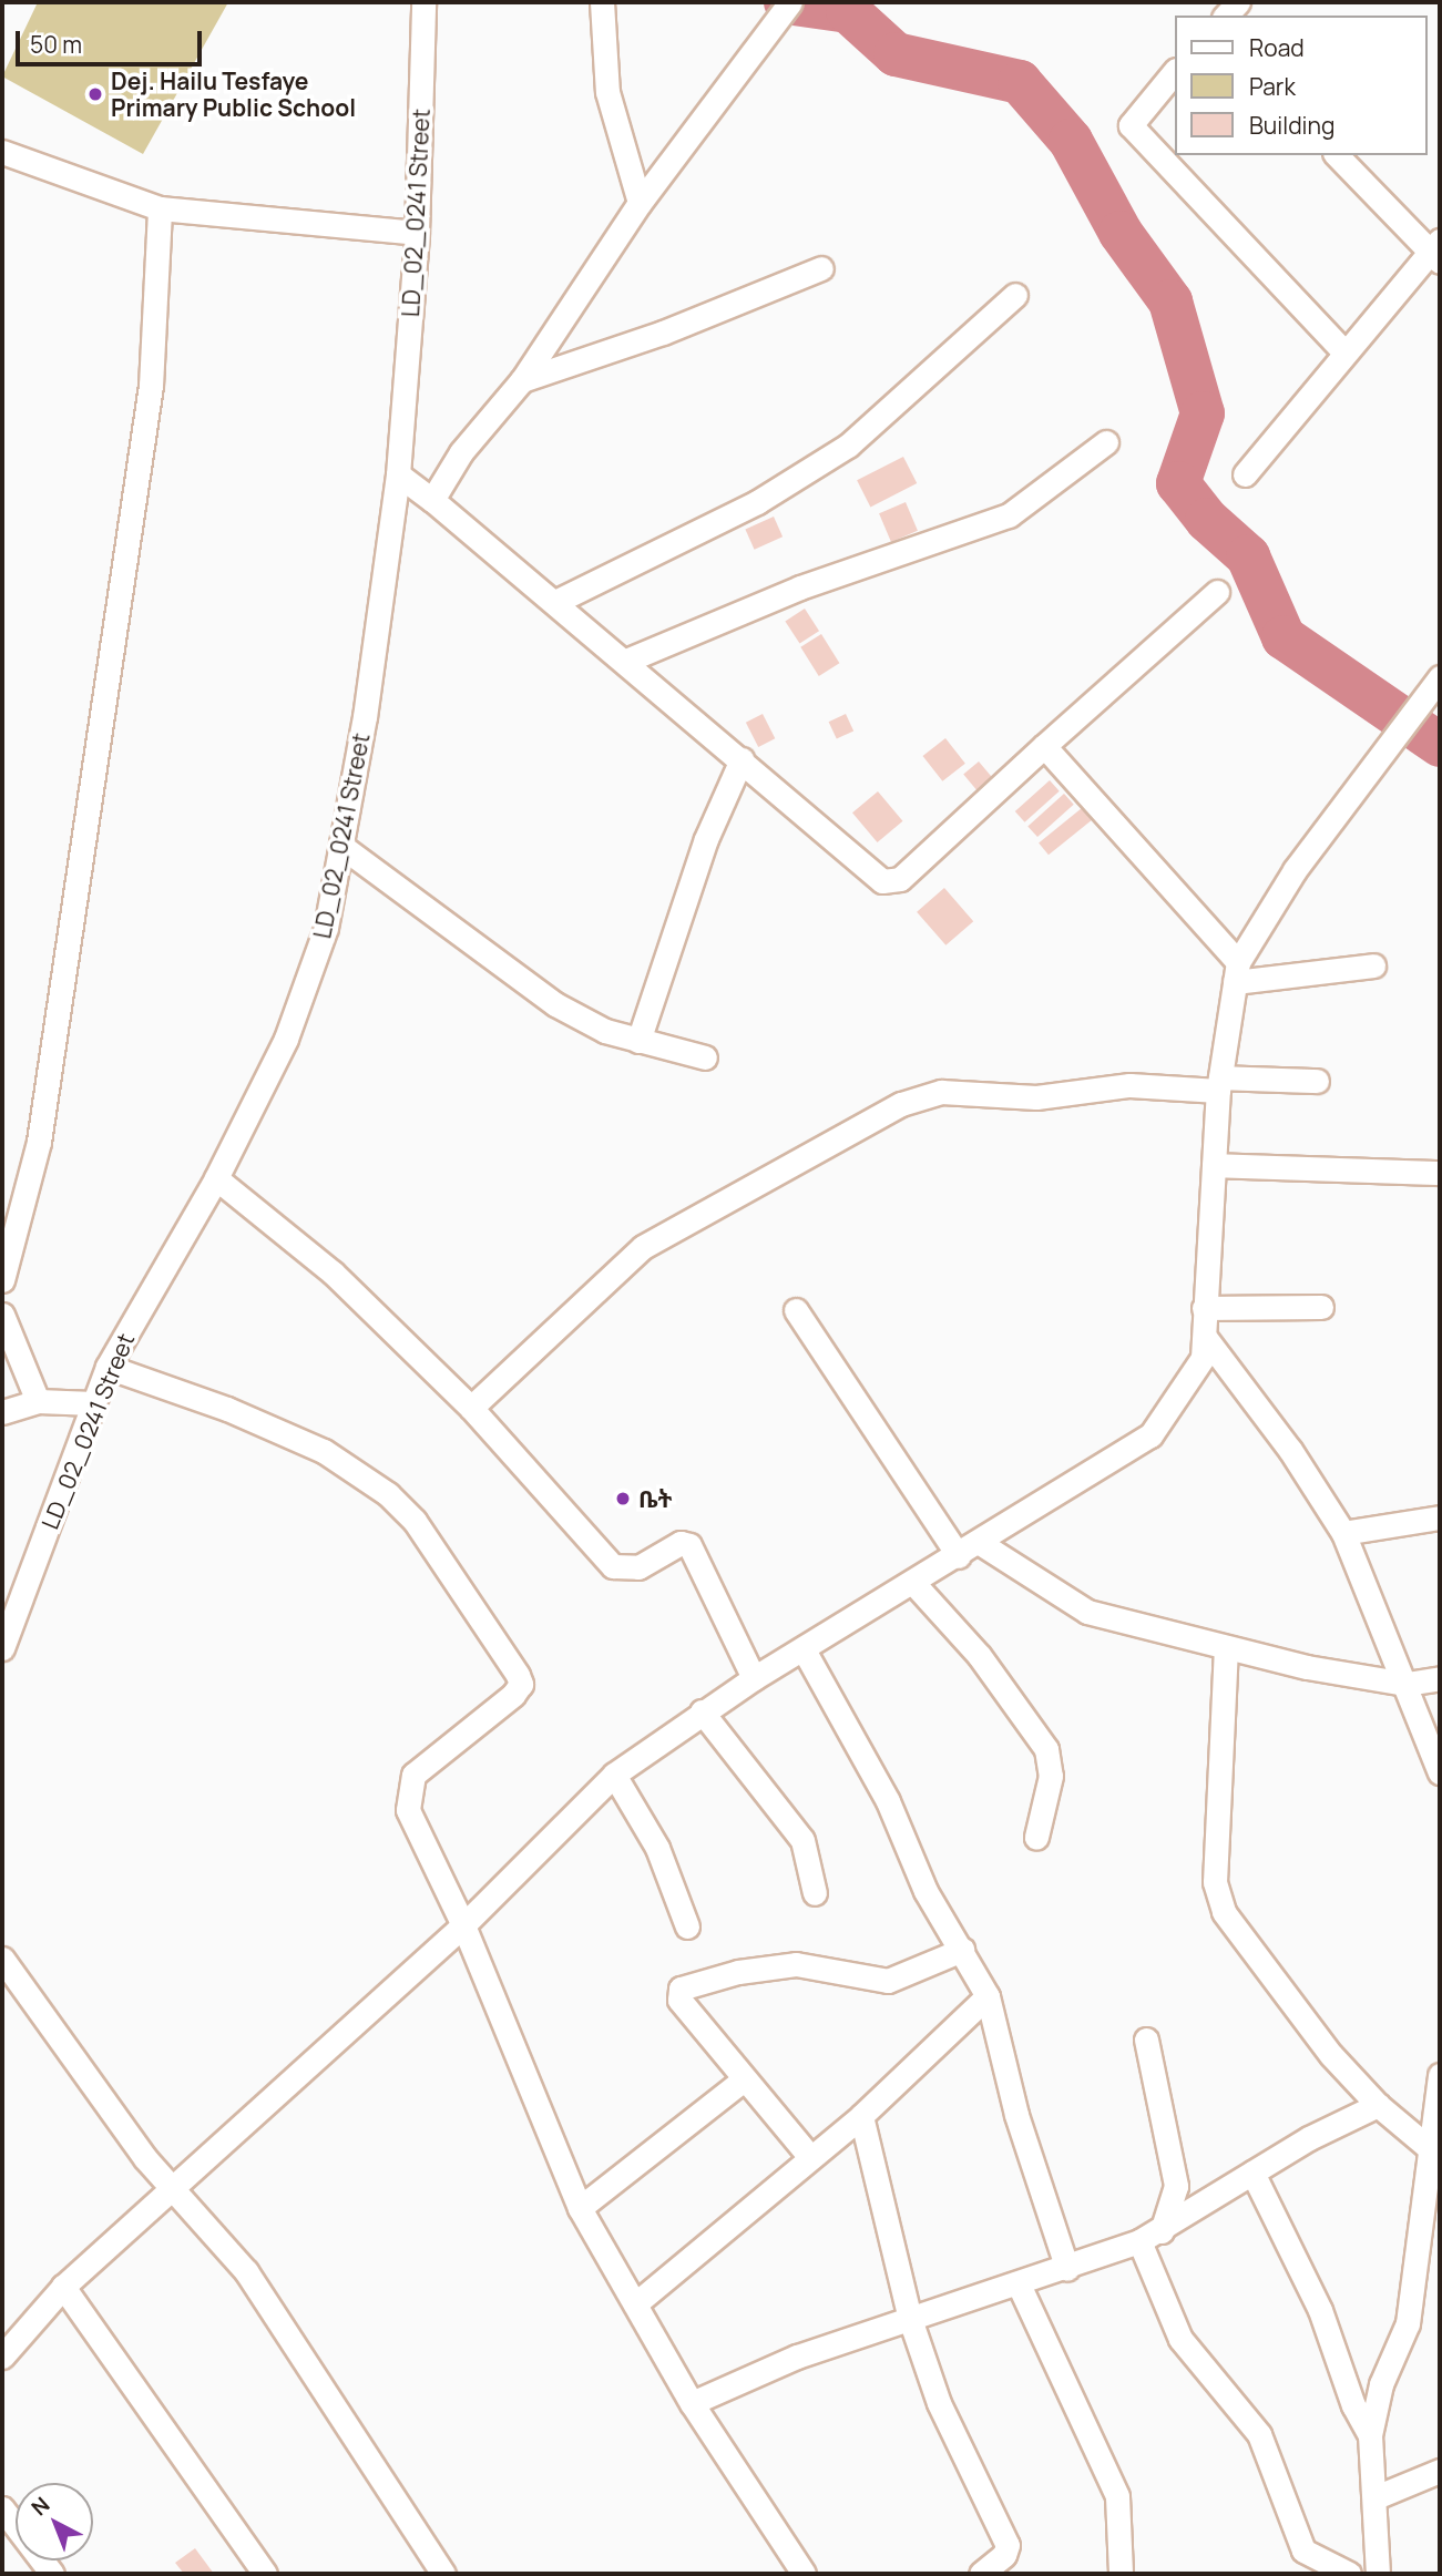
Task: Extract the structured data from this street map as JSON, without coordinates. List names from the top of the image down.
{
  "streets": {
    "street": ["LD_02_0241 Street"]
  },
  "places": ["Dej. Hailu Tesfaye Primary Public School", "ቤት"],
  "legend": ["Road", "Park", "Building"],
  "scale_bar": "50 m",
  "north": "top left"
}
